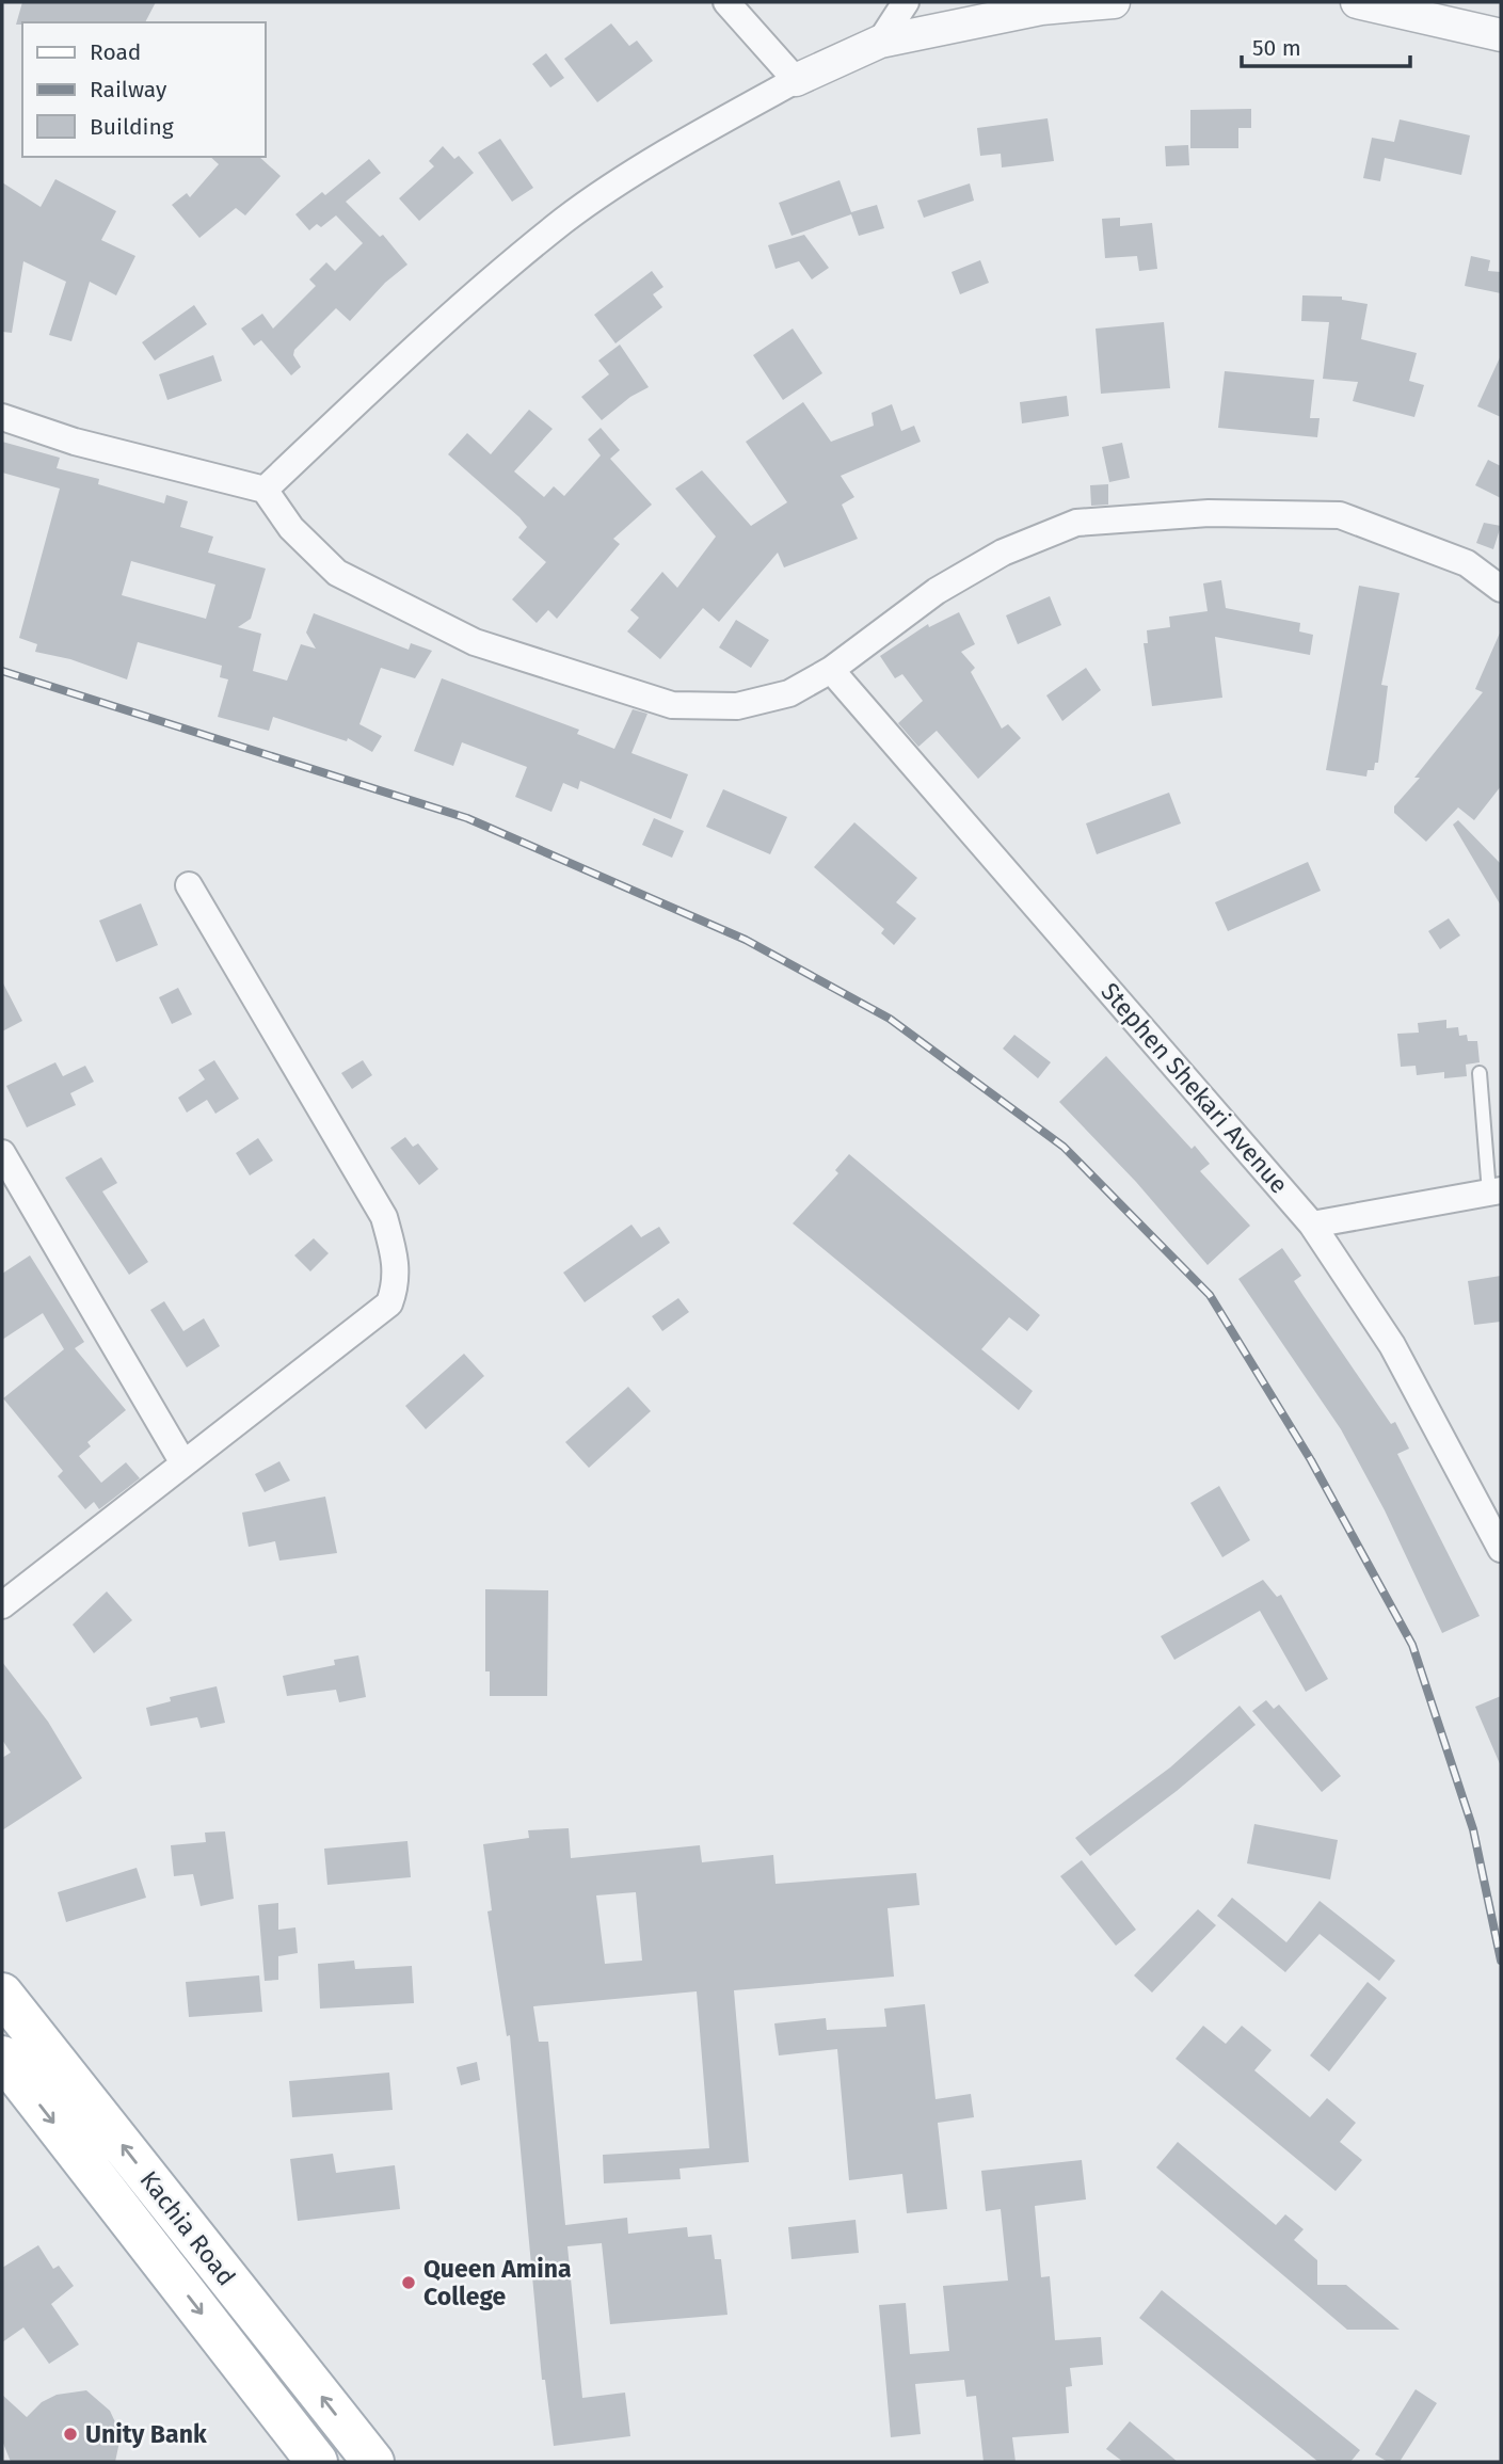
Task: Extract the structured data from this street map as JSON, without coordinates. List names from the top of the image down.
{
  "streets": {
    "main road": ["Kachia Road"],
    "street": ["Stephen Shekari Avenue"]
  },
  "places": ["Queen Amina College", "Unity Bank"],
  "legend": ["Road", "Railway", "Building"],
  "scale_bar": "50 m"
}
